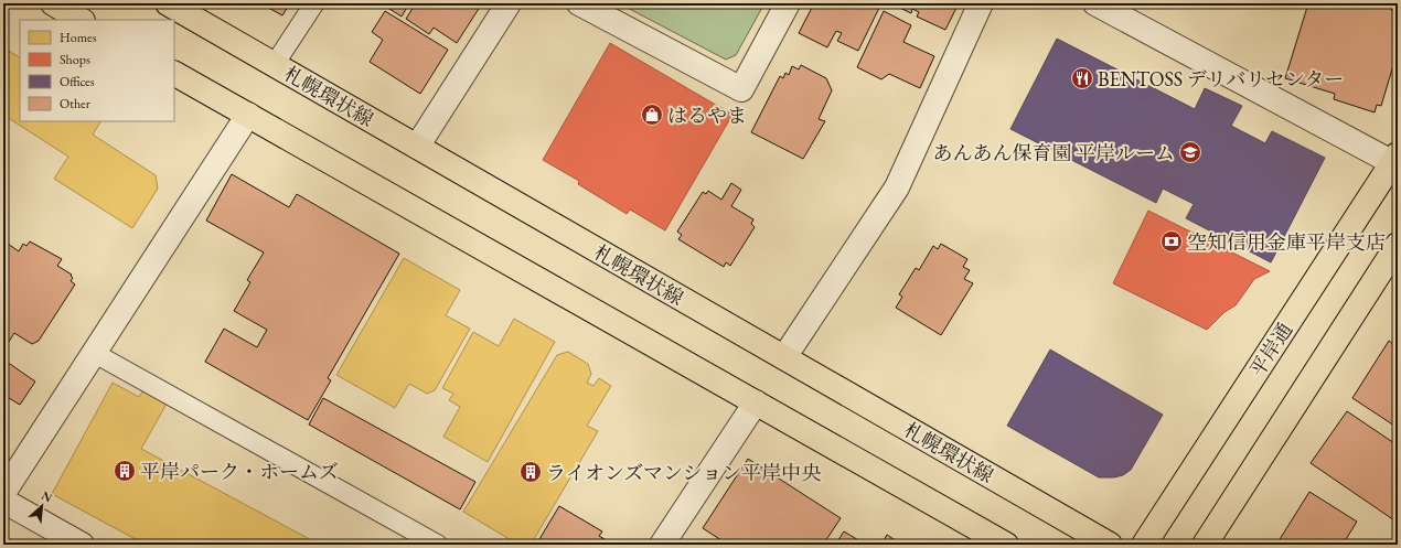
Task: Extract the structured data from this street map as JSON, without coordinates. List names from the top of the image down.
{
  "streets": {
    "main road": ["札幌環状線", "平岸通"]
  },
  "places": {
    "restaurant": ["BENTOSS デリバリセンター"],
    "shop": ["はるやま"],
    "school or university": ["あんあん保育園 平岸ルーム"],
    "bank": ["空知信用金庫平岸支店"],
    "building": ["平岸パーク・ホームズ", "ライオンズマンション平岸中央"]
  },
  "legend": [
    "Homes",
    "Shops",
    "Offices",
    "Other"
  ],
  "north": "top right"
}
